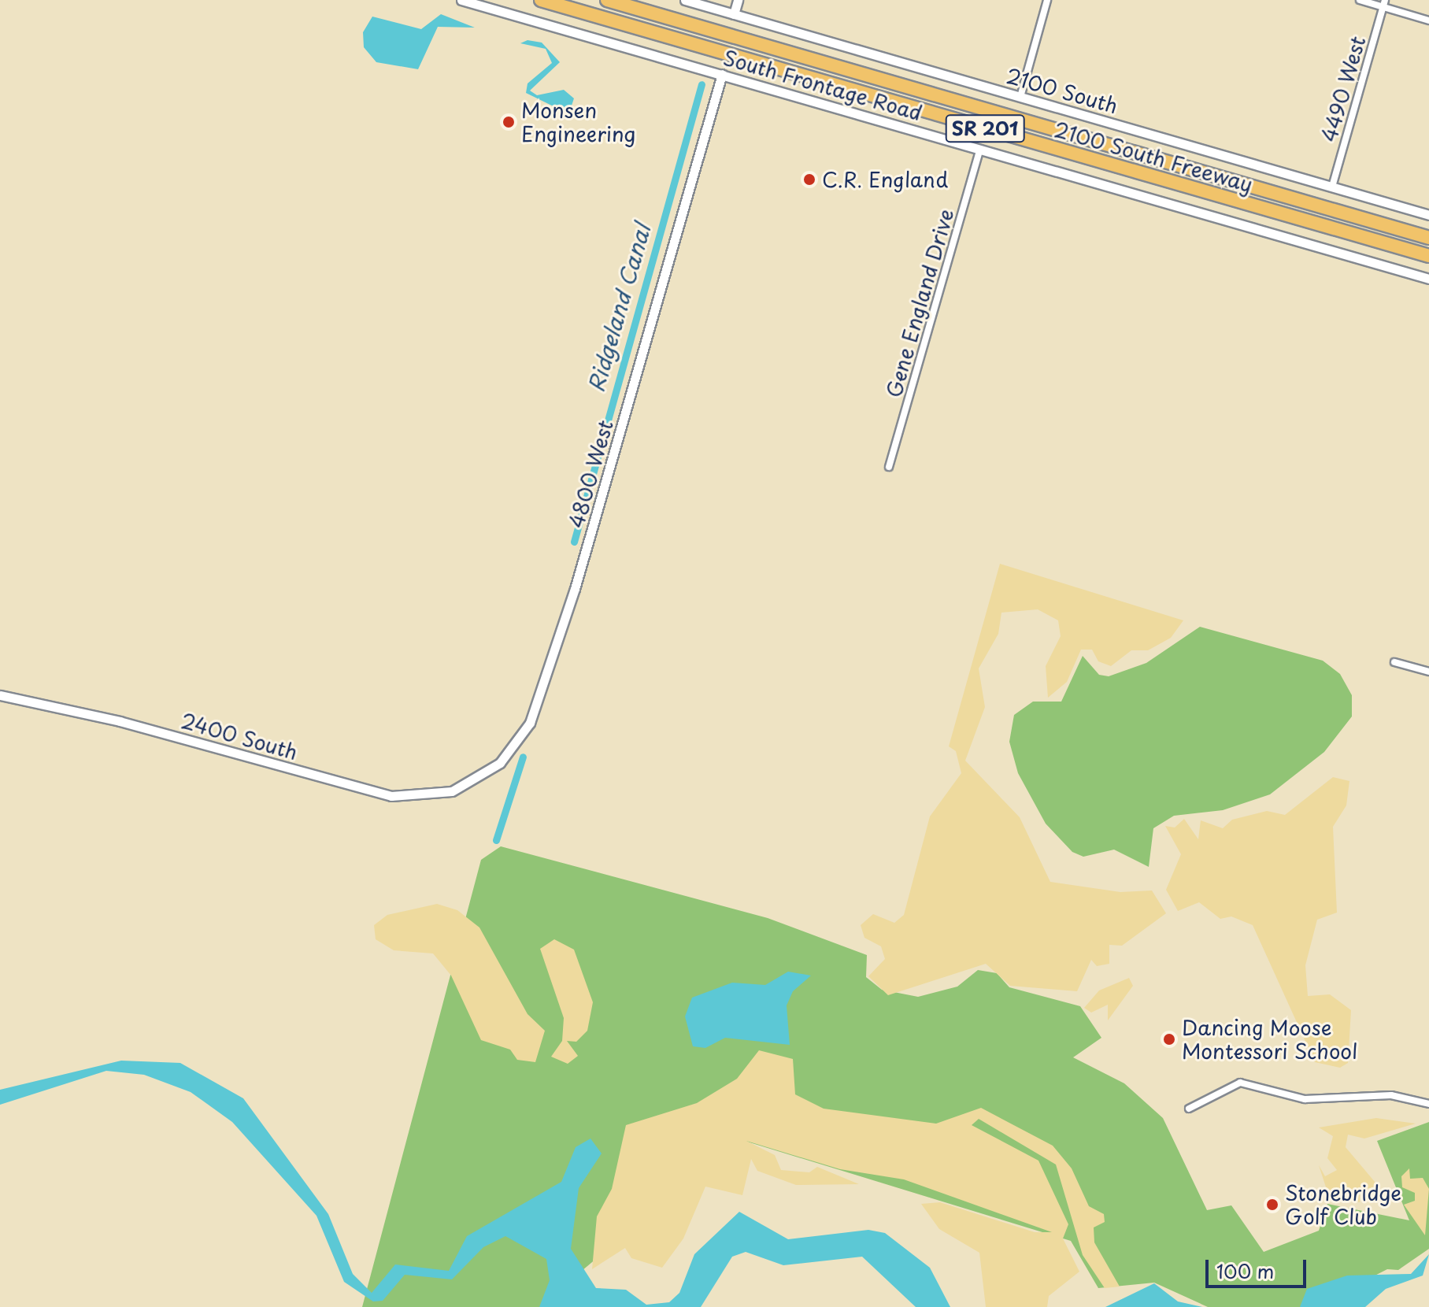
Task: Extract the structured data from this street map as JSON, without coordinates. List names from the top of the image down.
{
  "streets": {
    "highway": ["SR 201", "2100 South Freeway"],
    "street": [
      "South Frontage Road",
      "4490 West",
      "2100 South",
      "Gene England Drive",
      "4800 West",
      "2400 South"
    ]
  },
  "crossings": [
    ["South Frontage Road", "Gene England Drive"],
    ["South Frontage Road", "4800 West"],
    ["4490 West", "2100 South"],
    ["4800 West", "2400 South"]
  ],
  "water": ["Ridgeland Canal"],
  "places": [
    "Monsen Engineering",
    "C.R. England",
    "Dancing Moose Montessori School",
    "Stonebridge Golf Club"
  ],
  "scale_bar": "100 m"
}
